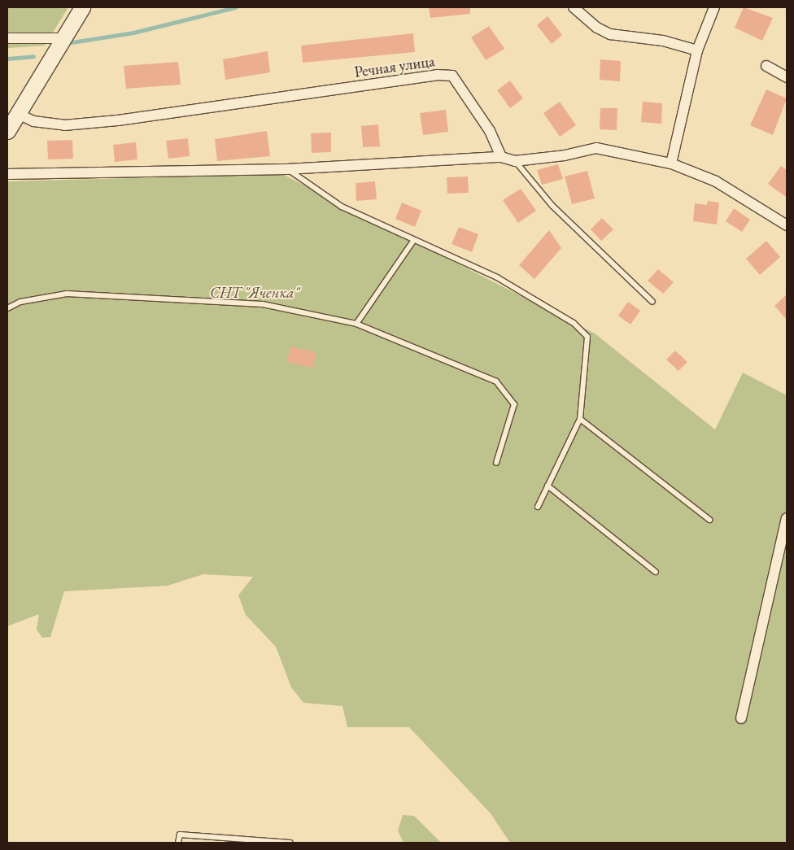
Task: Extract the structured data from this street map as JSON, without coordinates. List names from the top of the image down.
{
  "streets": {
    "street": ["Речная улица"]
  },
  "parks": ["СНТ \"Яченка\""]
}
